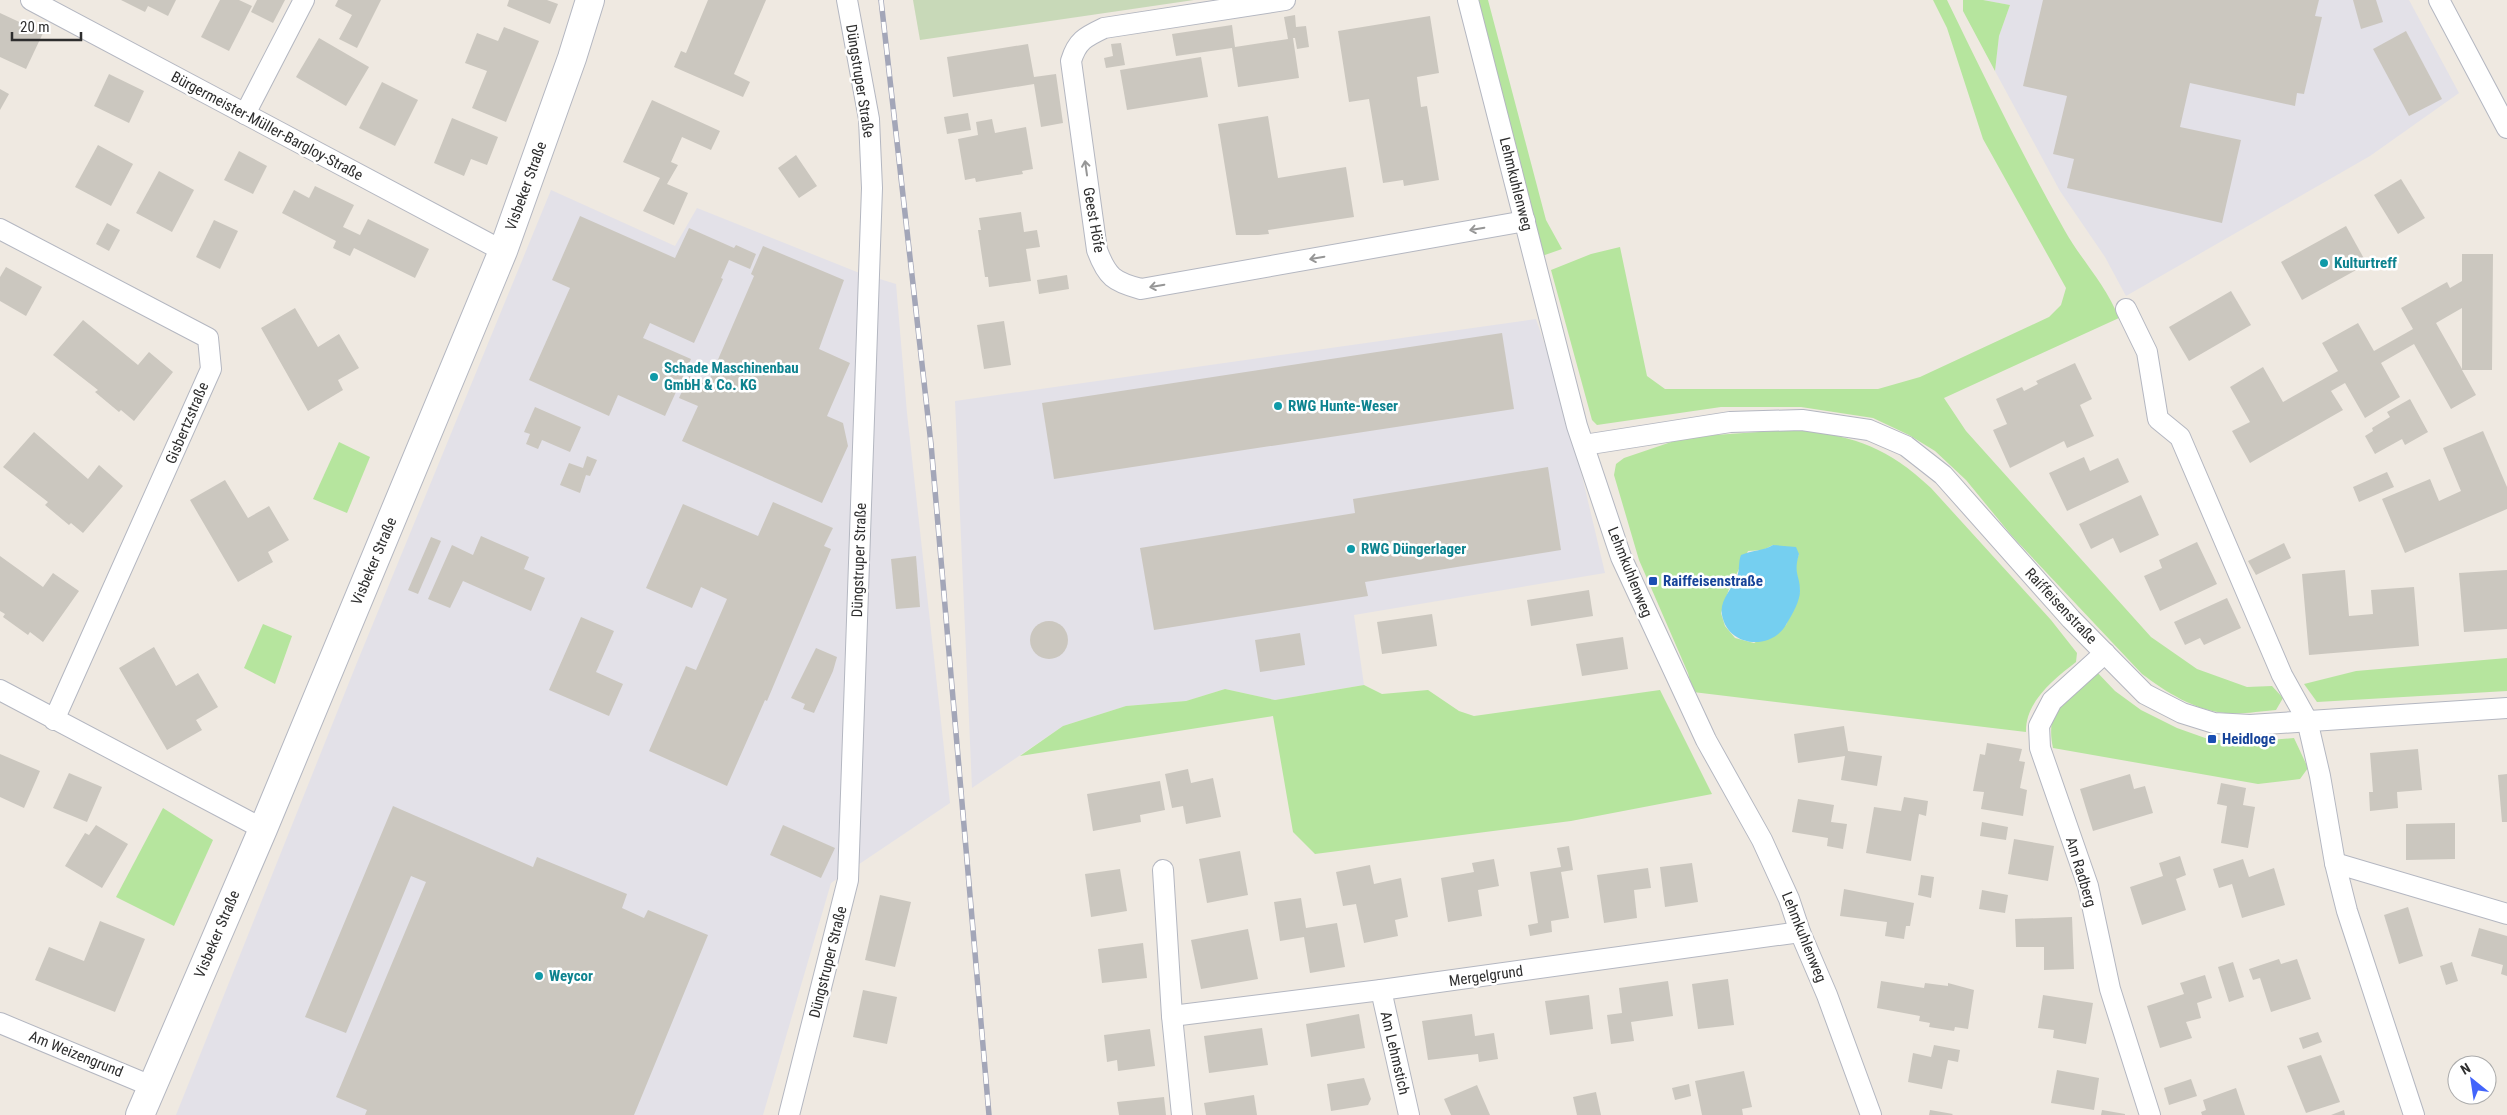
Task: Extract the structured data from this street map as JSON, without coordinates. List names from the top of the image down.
{
  "streets": {
    "street": [
      "Düngstruper Straße",
      "Bürgermeister-Müller-Bargloy-Straße",
      "Lehmkuhlenweg",
      "Visbeker Straße",
      "Geest Höfe",
      "Gisbertzstraße",
      "Raiffeisenstraße",
      "Am Radberg",
      "Mergelgrund",
      "Am Lehmstich",
      "Am Weizengrund"
    ]
  },
  "crossings": [
    ["Bürgermeister-Müller-Bargloy-Straße", "Visbeker Straße"],
    ["Lehmkuhlenweg", "Geest Höfe"],
    ["Lehmkuhlenweg", "Raiffeisenstraße"],
    ["Lehmkuhlenweg", "Mergelgrund"],
    ["Visbeker Straße", "Am Weizengrund"],
    ["Raiffeisenstraße", "Am Radberg"],
    ["Mergelgrund", "Am Lehmstich"]
  ],
  "places": {
    "other": [
      "Kulturtreff",
      "Schade Maschinenbau GmbH & Co. KG",
      "RWG Hunte-Weser",
      "RWG Düngerlager",
      "Weycor"
    ],
    "transit": ["Raiffeisenstraße", "Heidloge"]
  },
  "scale_bar": "20 m",
  "north": "top left"
}
